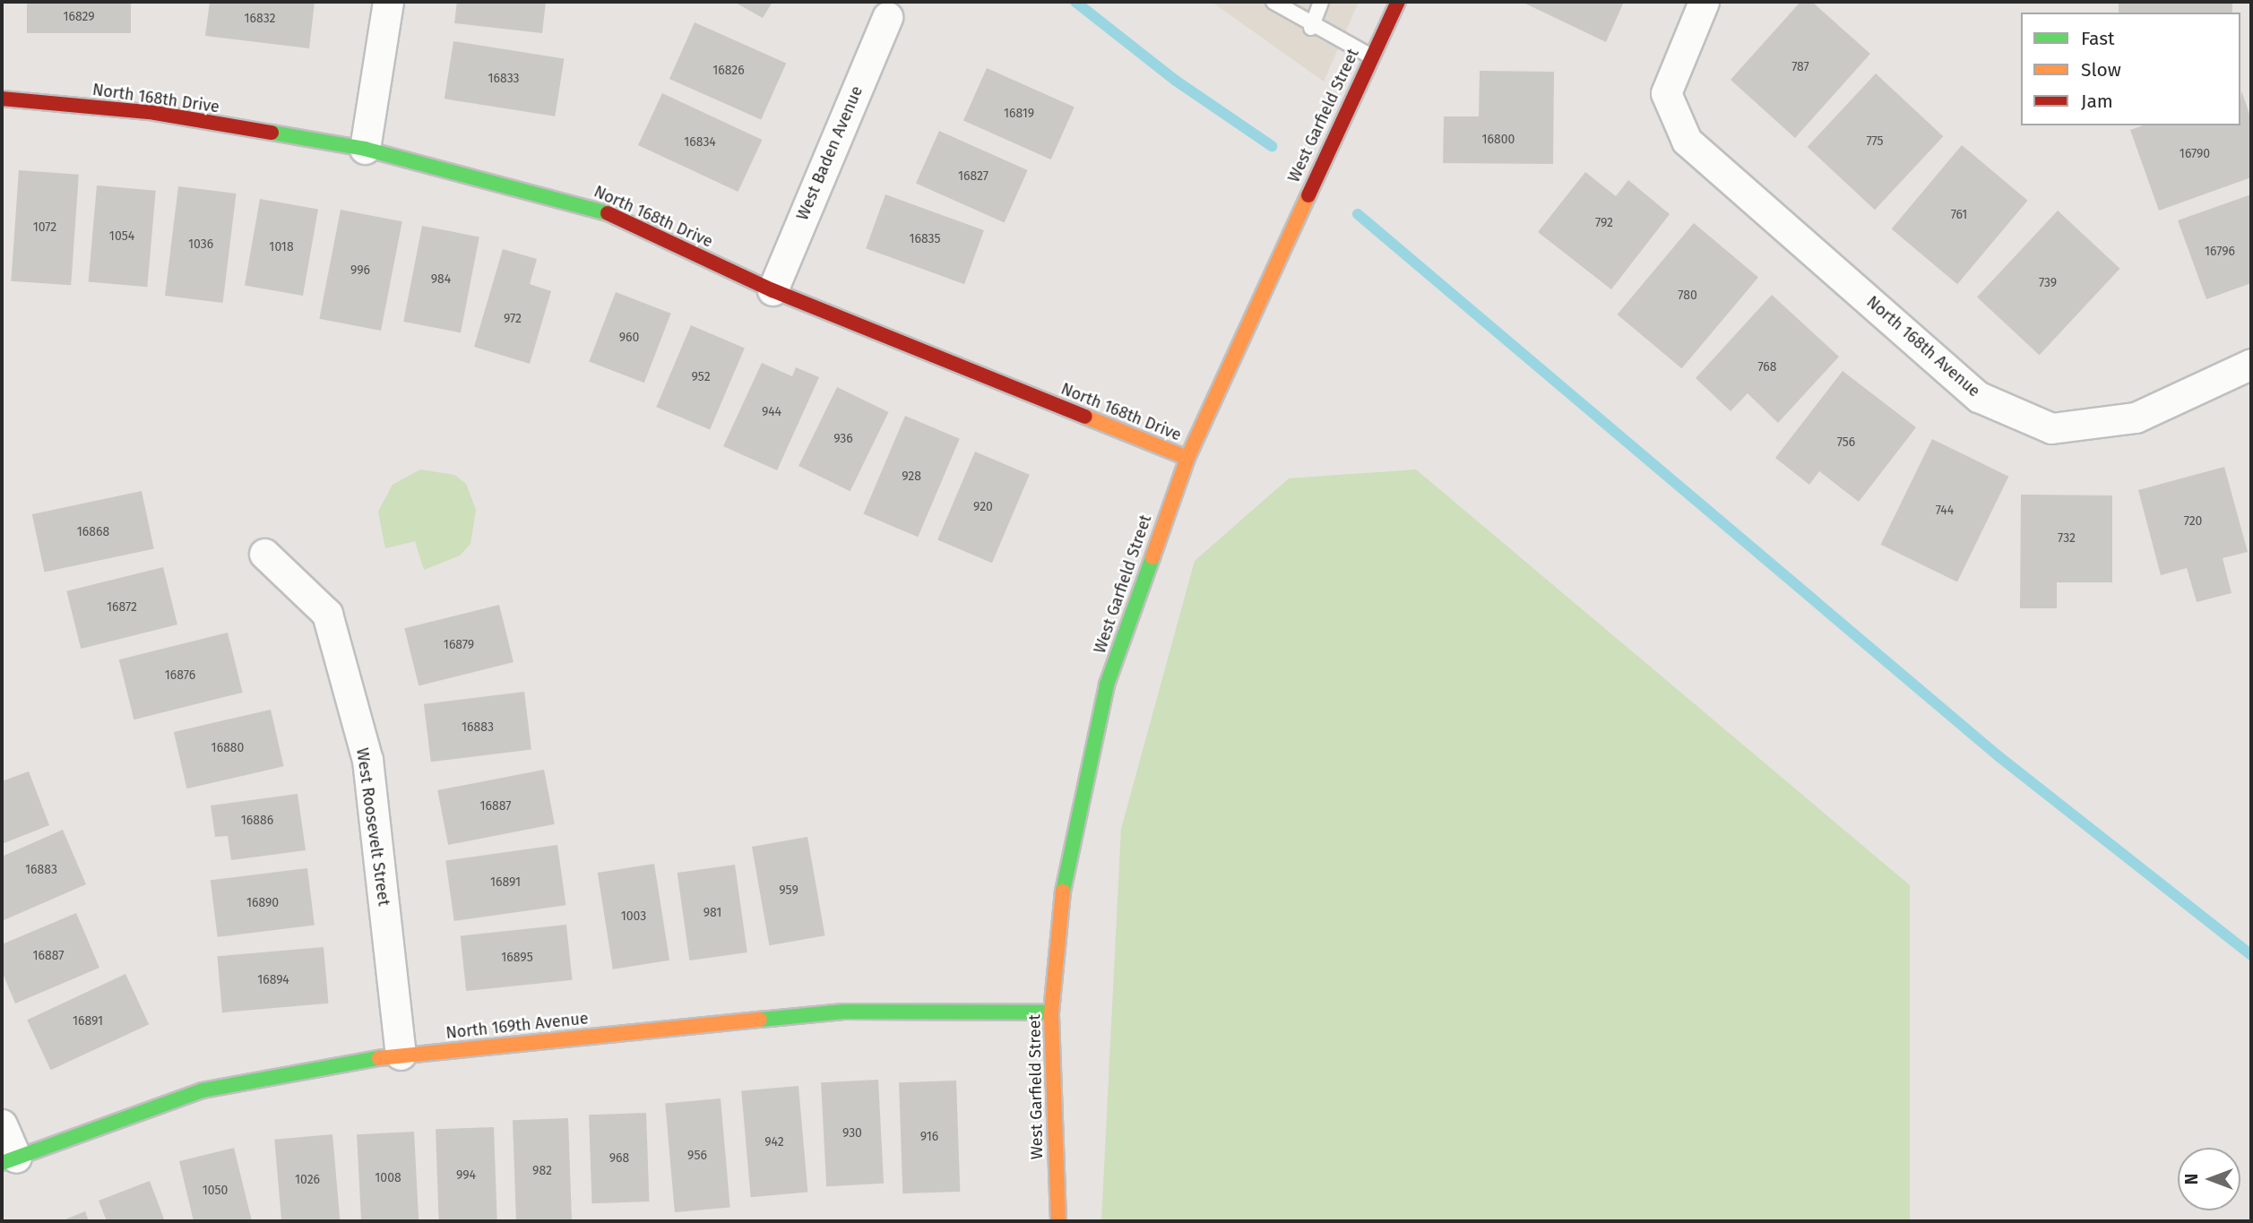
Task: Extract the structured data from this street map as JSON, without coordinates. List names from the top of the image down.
{
  "streets": {
    "street": [
      "North 168th Drive",
      "West Garfield Street",
      "West Baden Avenue",
      "North 168th Avenue",
      "West Roosevelt Street",
      "North 169th Avenue"
    ]
  },
  "crossings": [
    ["North 168th Drive", "West Garfield Street"],
    ["North 168th Drive", "West Baden Avenue"],
    ["West Garfield Street", "North 169th Avenue"],
    ["West Roosevelt Street", "North 169th Avenue"]
  ],
  "house_numbers": [
    "16829",
    "16832",
    "787",
    "16826",
    "16833",
    "16819",
    "16800",
    "775",
    "16834",
    "16790",
    "16827",
    "761",
    "792",
    "1072",
    "1054",
    "16835",
    "1036",
    "1018",
    "16796",
    "996",
    "984",
    "739",
    "780",
    "972",
    "960",
    "768",
    "952",
    "944",
    "936",
    "756",
    "928",
    "920",
    "744",
    "720",
    "16868",
    "732",
    "16872",
    "16879",
    "16876",
    "16883",
    "16880",
    "16887",
    "16886",
    "16883",
    "16891",
    "959",
    "16890",
    "981",
    "1003",
    "16887",
    "16895",
    "16894",
    "16891",
    "930",
    "916",
    "942",
    "956",
    "968",
    "982",
    "994",
    "1008",
    "1026",
    "1050"
  ],
  "legend": ["Fast", "Slow", "Jam"],
  "north": "left"
}
